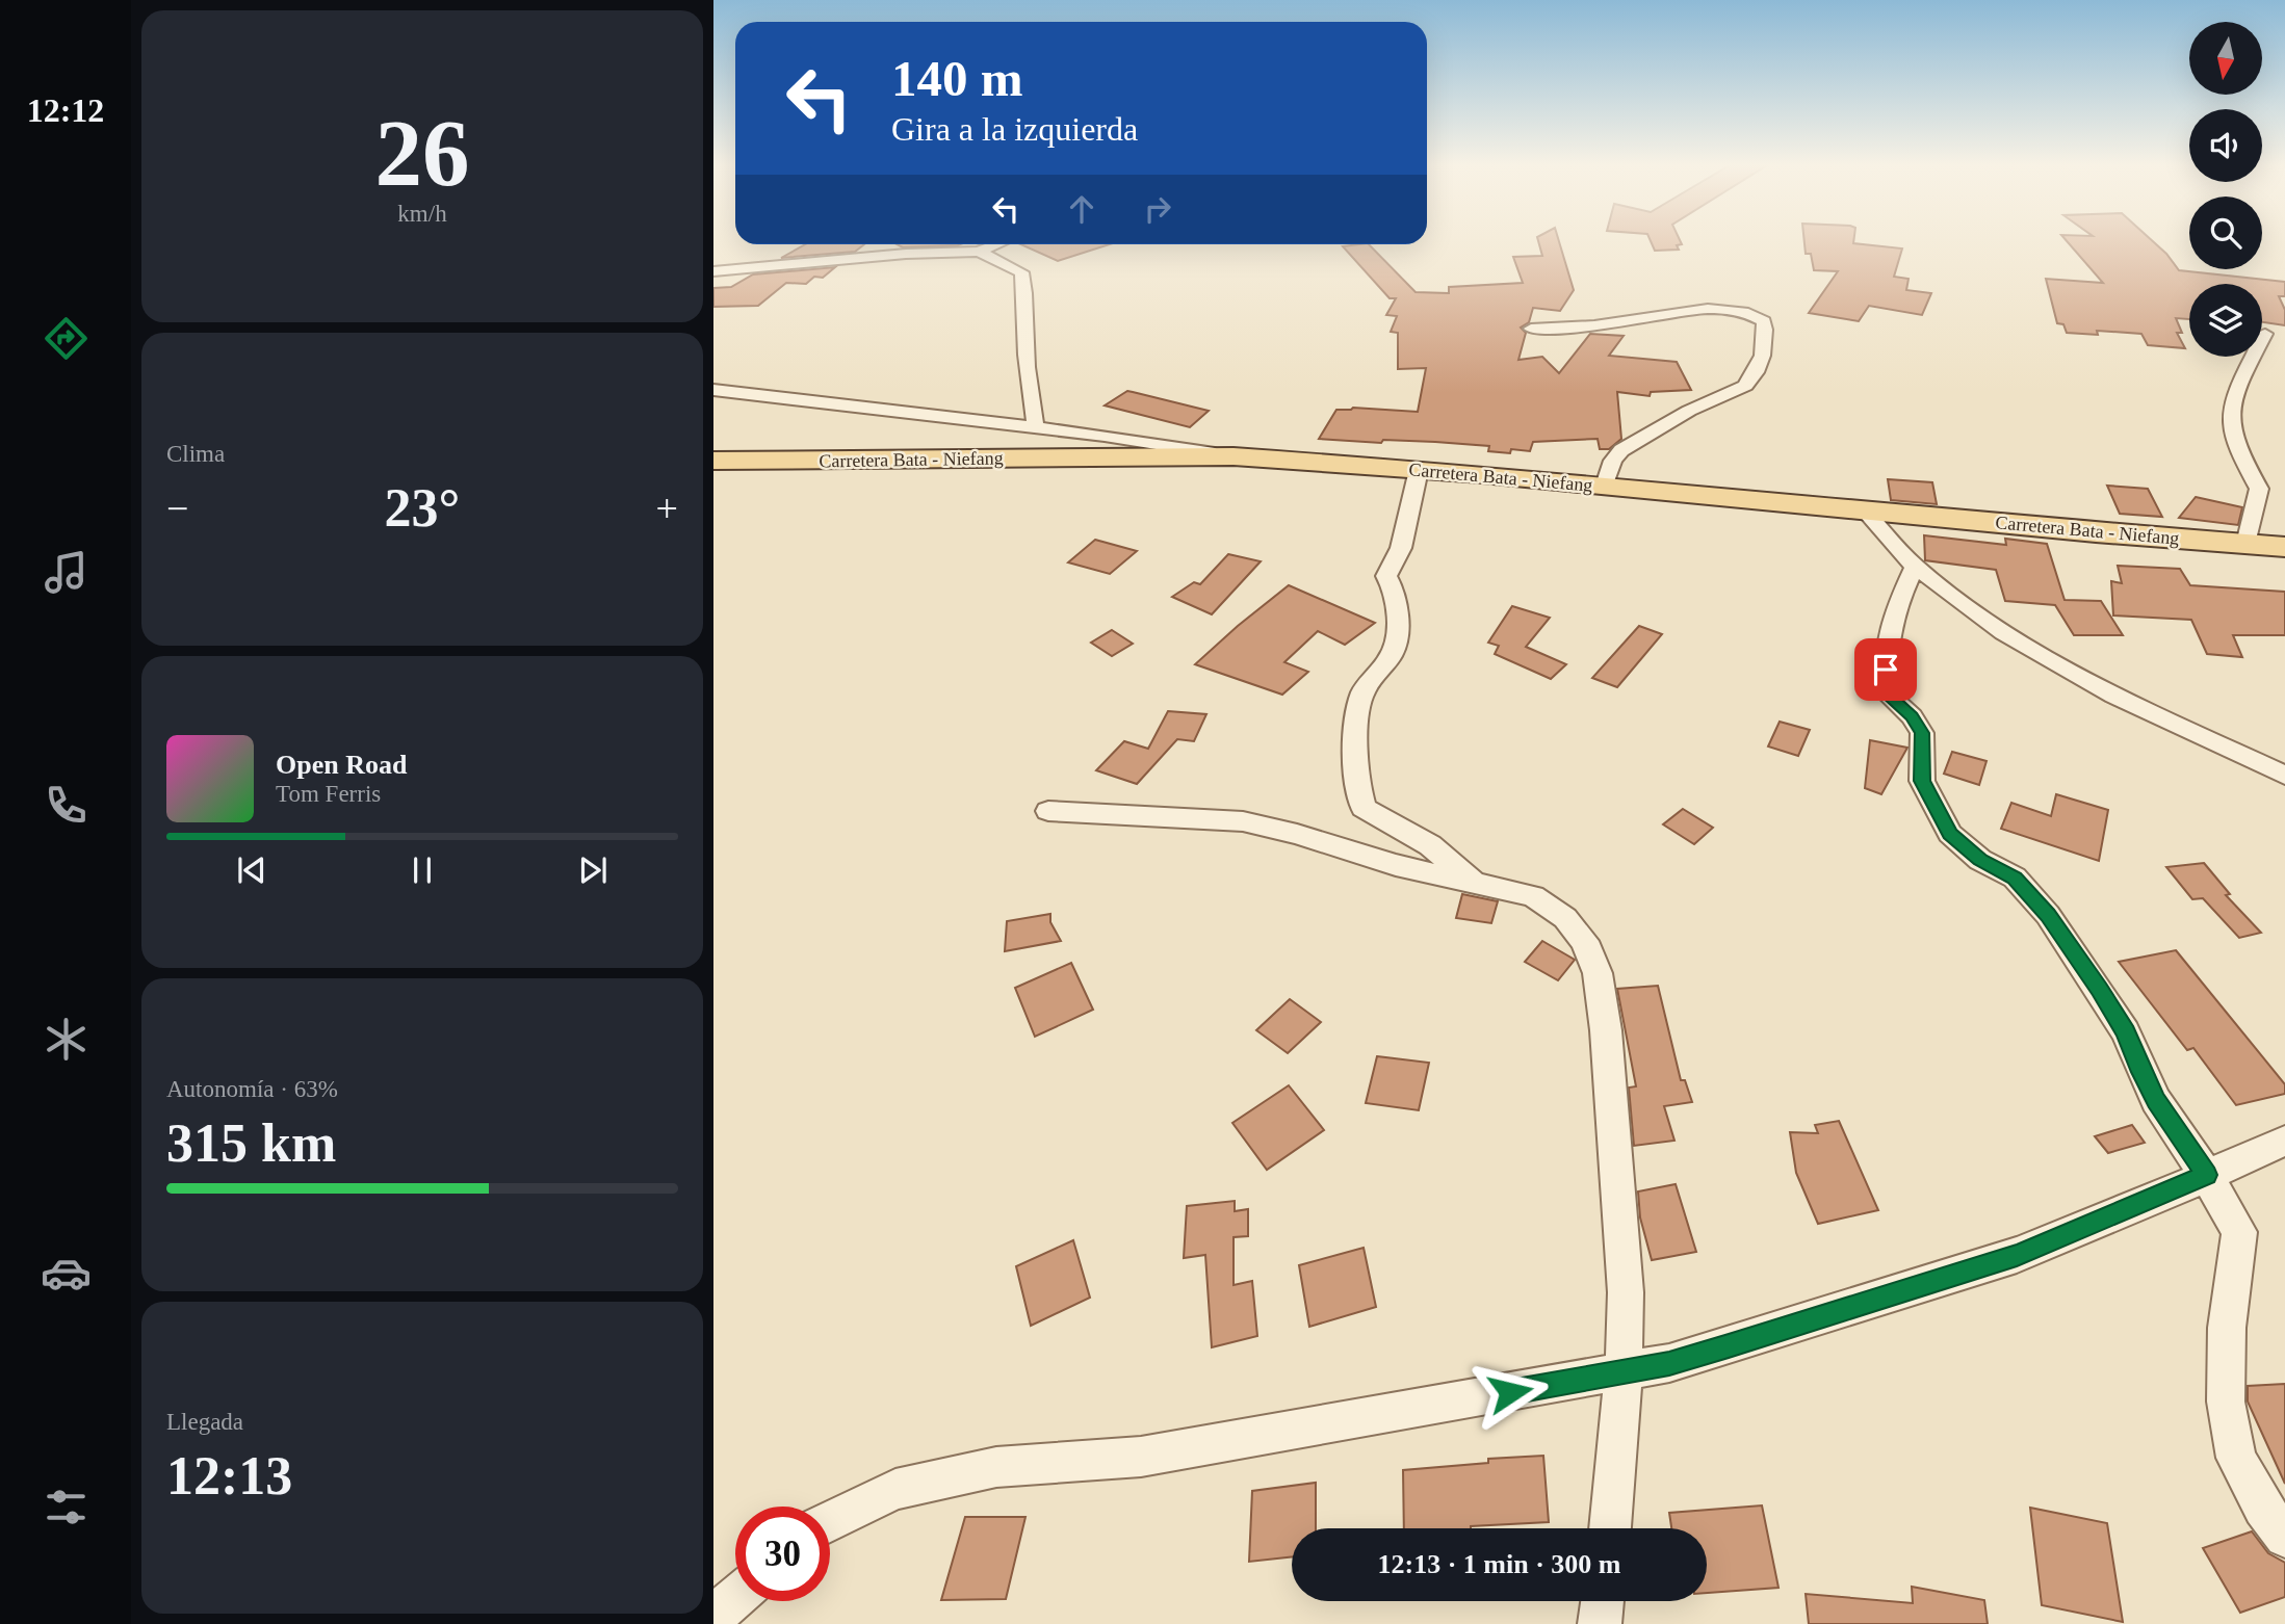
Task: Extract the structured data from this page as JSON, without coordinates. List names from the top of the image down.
{
  "streets": {
    "main road": ["Carretera Bata - Niefang"]
  },
  "north": "bottom",
  "page": {
    "tabs": "12:12",
    "tile": [
      ["26", "km/h"],
      "Clima",
      ["Autonomía · 63%", "315 km"],
      ["Llegada", "12:13"]
    ],
    "turn": ["140 m", "Gira a la izquierda"],
    "heat": ["−", "23°", "+"],
    "song": ["Open Road", "Tom Ferris"],
    "limit": "30",
    "trip": "12:13 · 1 min · 300 m"
  }
}
